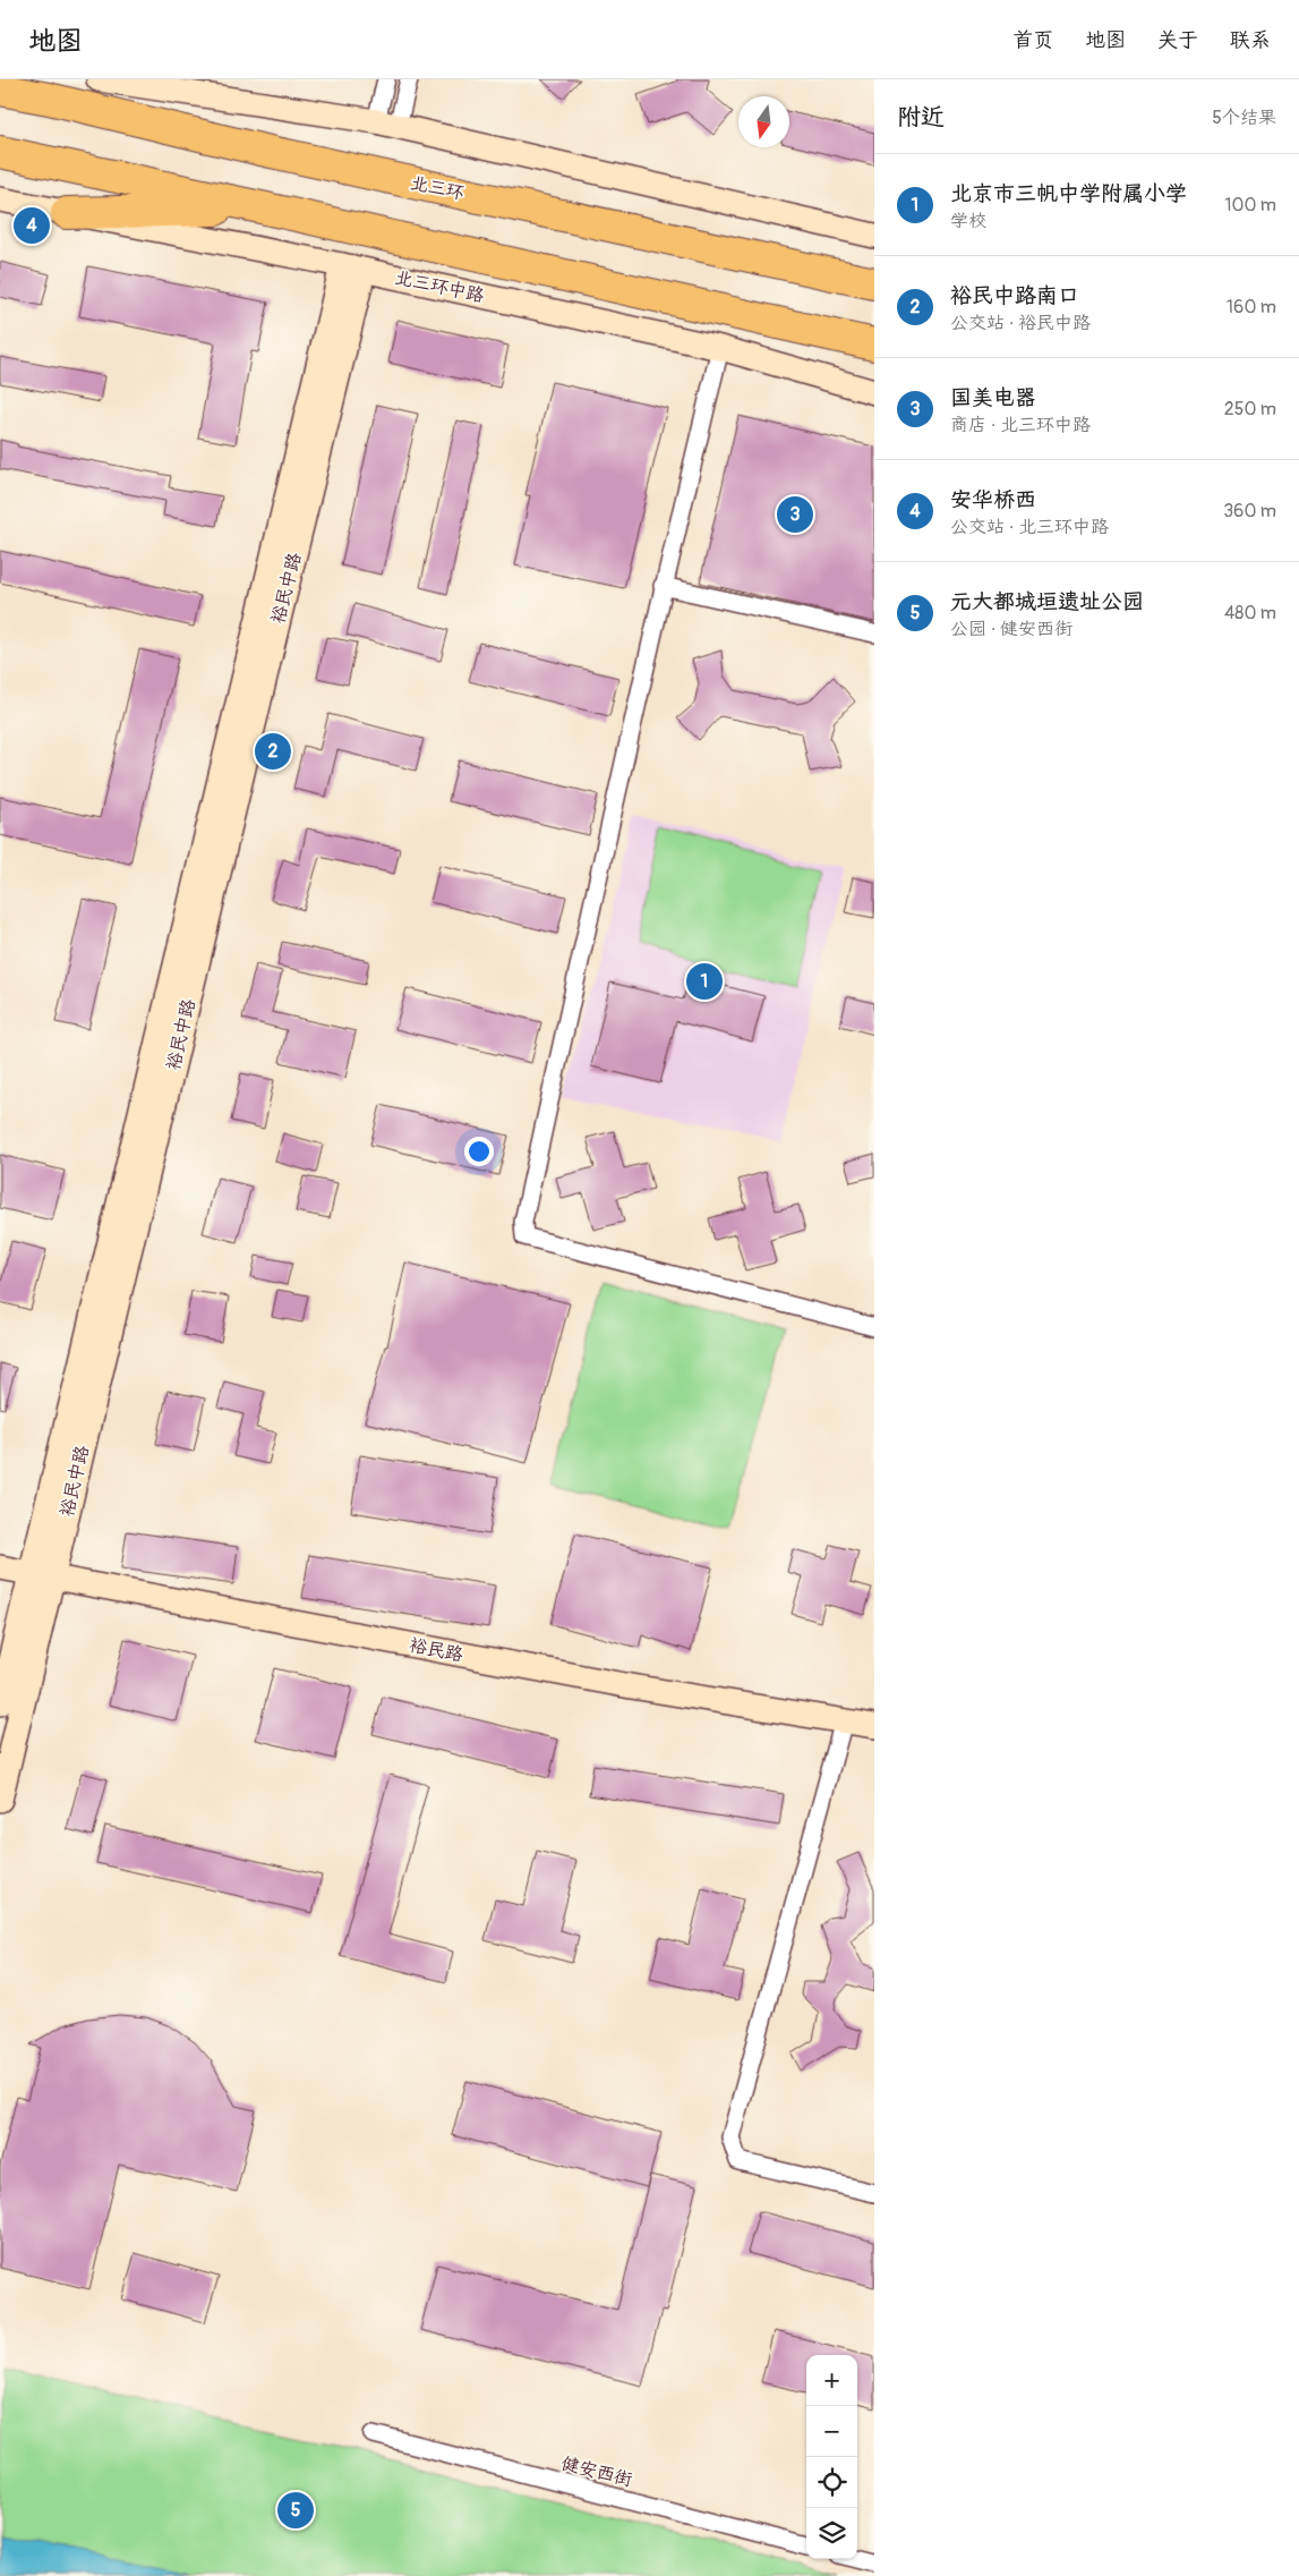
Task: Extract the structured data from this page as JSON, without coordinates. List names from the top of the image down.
{
  "streets": {
    "highway": ["北三环"],
    "street": [
      "北三环中路",
      "裕民中路",
      "裕民路",
      "健安西街"
    ]
  },
  "crossings": [
    ["北三环中路", "裕民中路"],
    ["裕民中路", "裕民路"]
  ],
  "north": "bottom",
  "page": {
    "header": "地图",
    "nav": [
      "首页",
      "地图",
      "关于",
      "联系"
    ],
    "heading": ["附近", "5个结果"],
    "list": [
      {
        "mark": "1",
        "name": "北京市三帆中学附属小学",
        "note": "学校",
        "value": "100 m"
      },
      {
        "mark": "2",
        "name": "裕民中路南口",
        "note": "公交站 · 裕民中路",
        "value": "160 m"
      },
      {
        "mark": "3",
        "name": "国美电器",
        "note": "商店 · 北三环中路",
        "value": "250 m"
      },
      {
        "mark": "4",
        "name": "安华桥西",
        "note": "公交站 · 北三环中路",
        "value": "360 m"
      },
      {
        "mark": "5",
        "name": "元大都城垣遗址公园",
        "note": "公园 · 健安西街",
        "value": "480 m"
      }
    ],
    "pins": [
      "4",
      "3",
      "2",
      "1",
      "5"
    ],
    "map_buttons": ["+", "−"]
  }
}
